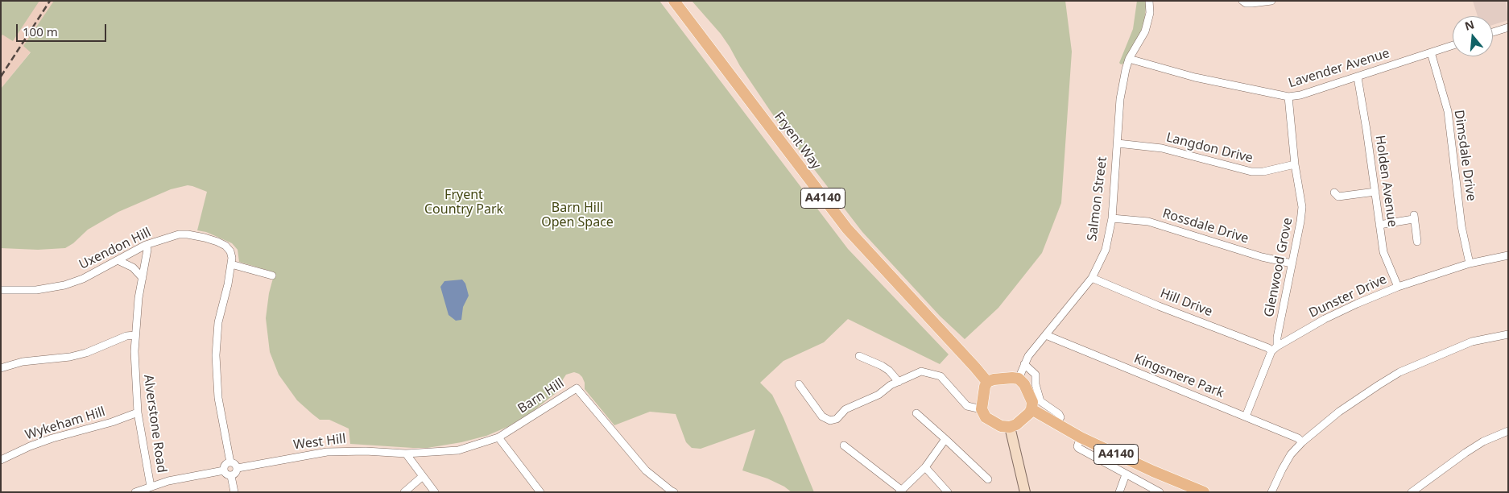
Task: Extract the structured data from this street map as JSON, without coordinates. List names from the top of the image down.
{
  "streets": {
    "main road": ["Fryent Way", "A4140"],
    "street": [
      "Lavender Avenue",
      "Langdon Drive",
      "Dimsdale Drive",
      "Holden Avenue",
      "Salmon Street",
      "Rossdale Drive",
      "Uxendon Hill",
      "Glenwood Grove",
      "Dunster Drive",
      "Hill Drive",
      "Kingsmere Park",
      "Barn Hill",
      "Wykeham Hill",
      "Alverstone Road",
      "West Hill"
    ]
  },
  "crossings": [
    ["Lavender Avenue", "Dimsdale Drive"],
    ["Lavender Avenue", "Holden Avenue"],
    ["Lavender Avenue", "Salmon Street"],
    ["Lavender Avenue", "Glenwood Grove"],
    ["Fryent Way", "A4140"],
    ["Fryent Way", "Salmon Street"],
    ["Langdon Drive", "Salmon Street"],
    ["Langdon Drive", "Glenwood Grove"],
    ["Dimsdale Drive", "Dunster Drive"],
    ["Holden Avenue", "Dunster Drive"],
    ["A4140", "Salmon Street"],
    ["Salmon Street", "Rossdale Drive"],
    ["Salmon Street", "Hill Drive"],
    ["Salmon Street", "Kingsmere Park"],
    ["Rossdale Drive", "Glenwood Grove"],
    ["Uxendon Hill", "Alverstone Road"],
    ["Glenwood Grove", "Dunster Drive"],
    ["Glenwood Grove", "Hill Drive"],
    ["Dunster Drive", "Hill Drive"],
    ["Barn Hill", "West Hill"],
    ["Wykeham Hill", "Alverstone Road"]
  ],
  "parks": ["Fryent Country Park", "Barn Hill Open Space"],
  "scale_bar": "100 m",
  "north": "top"
}
